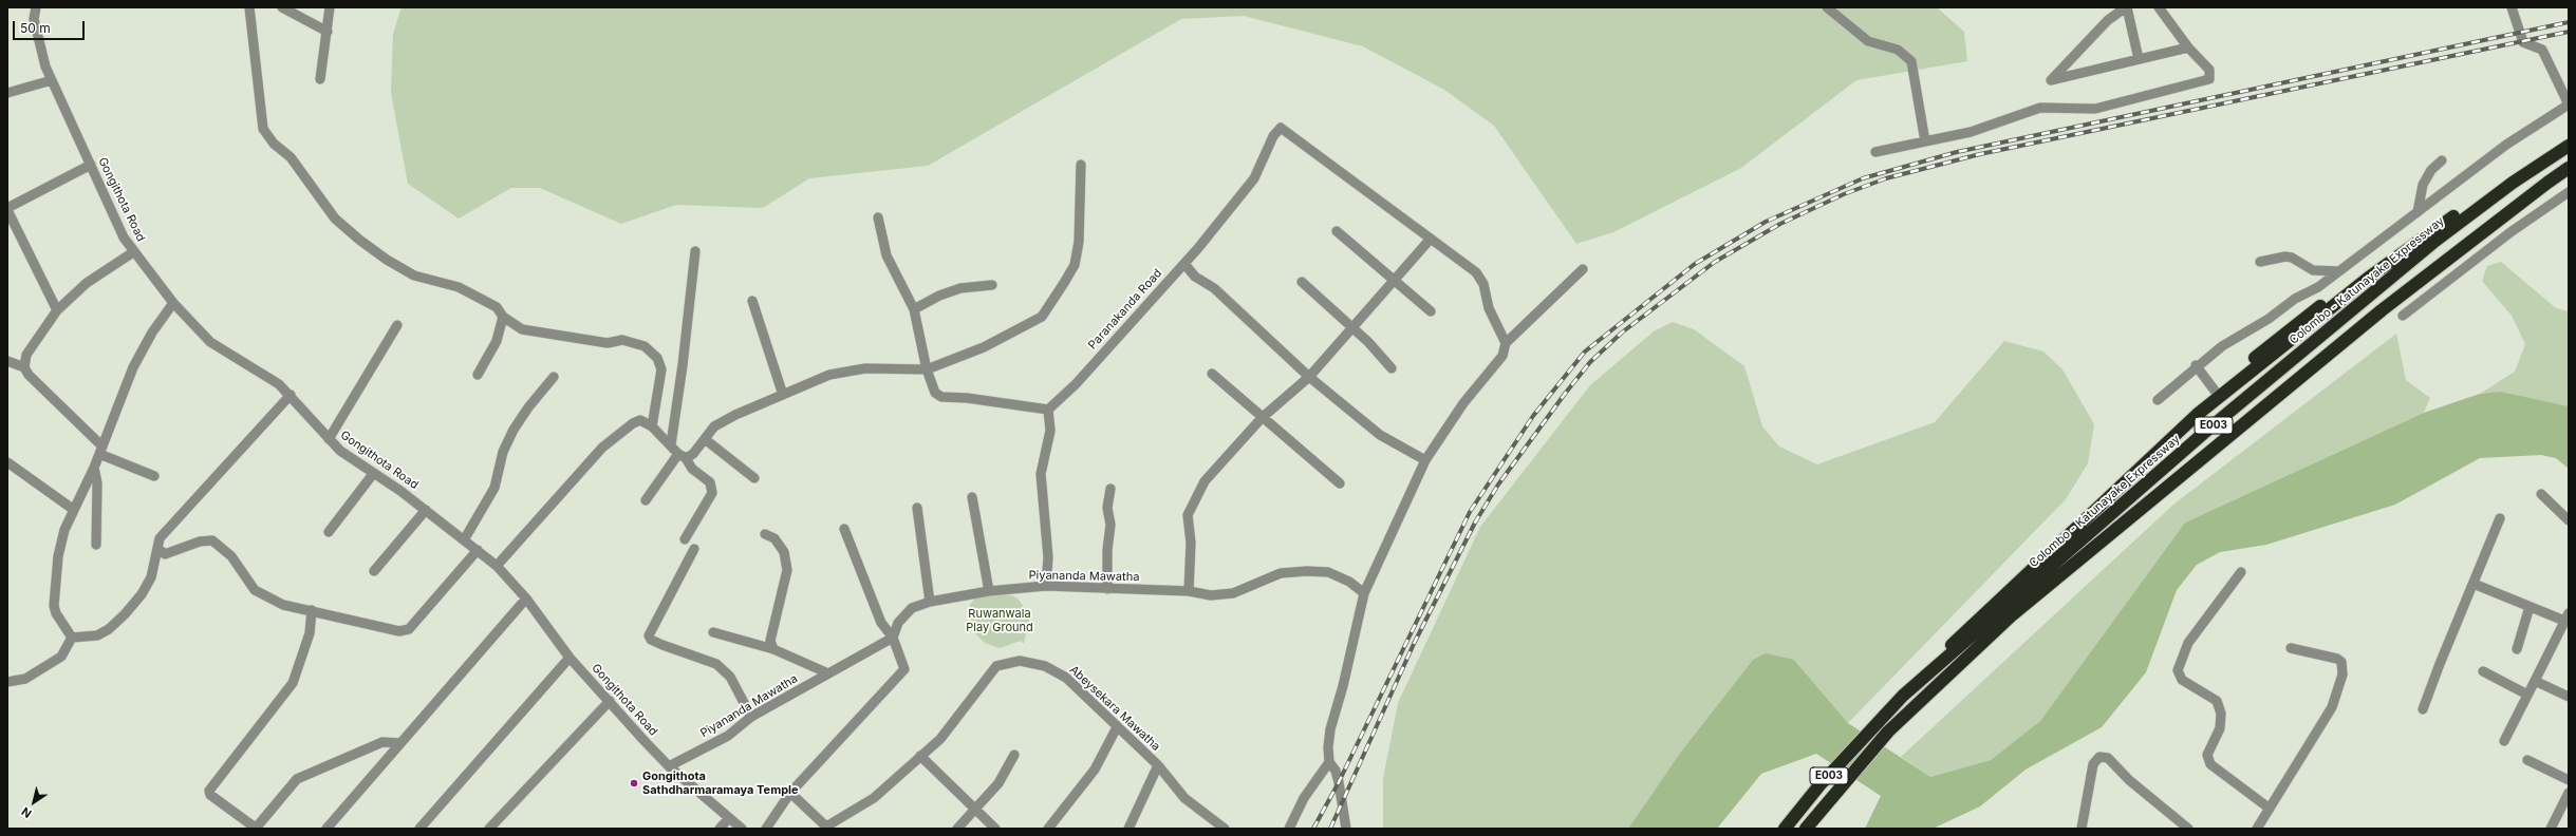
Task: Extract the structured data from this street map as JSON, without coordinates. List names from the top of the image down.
{
  "streets": {
    "highway": ["Colombo - Katunayake Expressway", "E003"],
    "street": [
      "Gongithota Road",
      "Paranakanda Road",
      "Piyananda Mawatha",
      "Abeysekara Mawatha"
    ]
  },
  "crossings": [
    ["Gongithota Road", "Piyananda Mawatha"]
  ],
  "parks": ["Ruwanwala Play Ground"],
  "places": ["Gongithota Sathdharmaramaya Temple"],
  "scale_bar": "50 m",
  "north": "bottom left"
}
